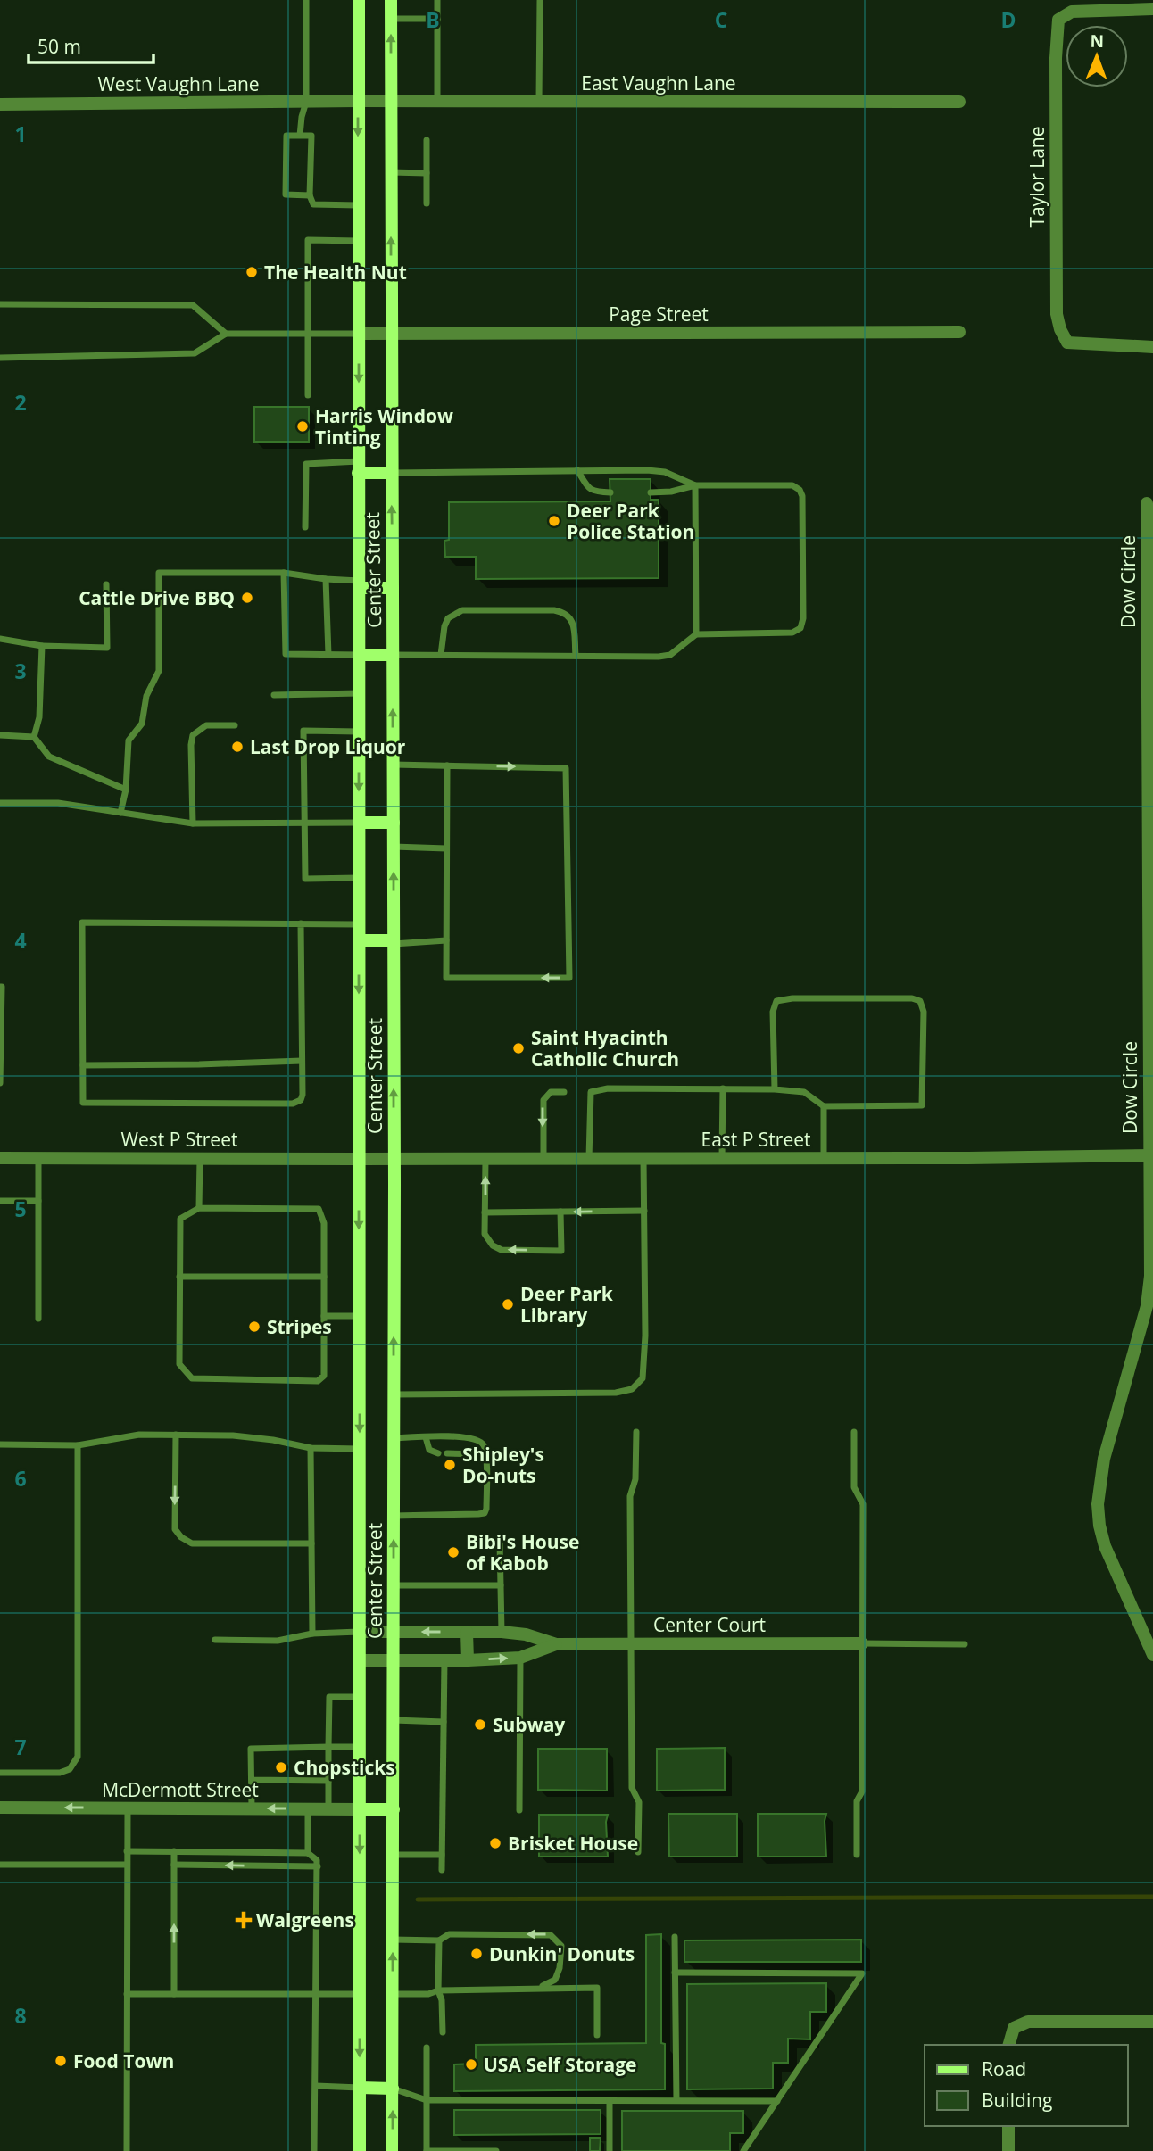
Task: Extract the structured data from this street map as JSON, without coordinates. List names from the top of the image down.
{
  "streets": {
    "main road": ["Center Street"],
    "street": [
      "East Vaughn Lane",
      "West Vaughn Lane",
      "Taylor Lane",
      "Page Street",
      "Dow Circle",
      "West P Street",
      "East P Street",
      "Center Court",
      "McDermott Street"
    ]
  },
  "crossings": [
    ["East Vaughn Lane", "West Vaughn Lane"],
    ["East Vaughn Lane", "Center Street"],
    ["West Vaughn Lane", "Center Street"],
    ["Page Street", "Center Street"],
    ["Center Street", "West P Street"],
    ["Center Street", "East P Street"],
    ["Center Street", "Center Court"],
    ["Center Street", "McDermott Street"],
    ["Dow Circle", "East P Street"],
    ["West P Street", "East P Street"]
  ],
  "one_way": ["McDermott Street"],
  "places": {
    "other": [
      "The Health Nut",
      "Harris Window Tinting",
      "Deer Park Police Station",
      "Cattle Drive BBQ",
      "Last Drop Liquor",
      "Saint Hyacinth Catholic Church",
      "Deer Park Library",
      "Stripes",
      "Shipley's Do-nuts",
      "Bibi's House of Kabob",
      "Subway",
      "Chopsticks",
      "Brisket House",
      "Dunkin' Donuts",
      "Food Town",
      "USA Self Storage"
    ],
    "health": ["Walgreens"]
  },
  "legend": ["Road", "Building"],
  "scale_bar": "50 m",
  "north": "top",
  "grid": {
    "columns": ["B", "C", "D"],
    "rows": [
      "1",
      "2",
      "3",
      "4",
      "5",
      "6",
      "7",
      "8"
    ]
  }
}
